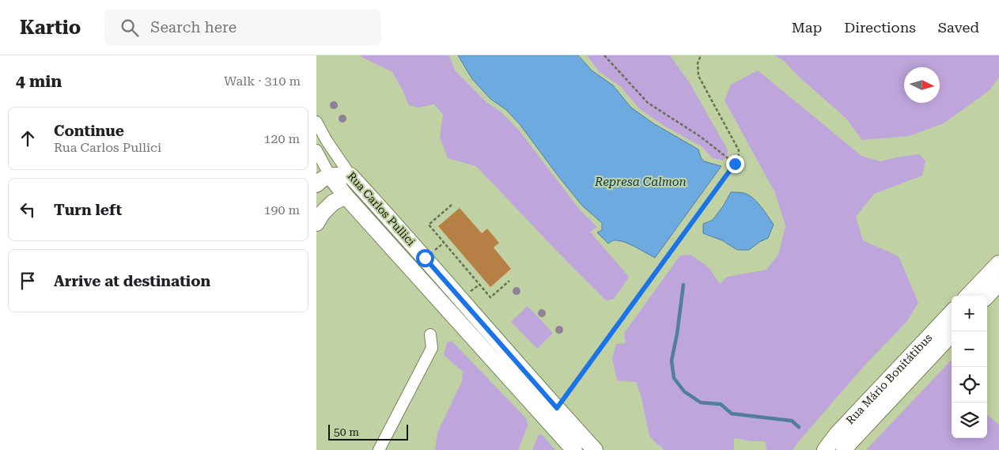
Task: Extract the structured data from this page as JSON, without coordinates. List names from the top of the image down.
{
  "streets": {
    "main road": ["Rua Carlos Pullici", "Rua Mário Bonitátibus"]
  },
  "water": ["Represa Calmon"],
  "scale_bar": "50 m",
  "north": "right",
  "page": {
    "header": "Kartio",
    "search": "Search here",
    "nav": ["Map", "Directions", "Saved"],
    "heading": ["4 min", "Walk · 310 m"],
    "list": [
      ["Continue", "Rua Carlos Pullici", "120 m"],
      ["Turn left", "190 m"],
      "Arrive at destination"
    ],
    "map_buttons": ["+", "−"],
    "scale": "50 m"
  }
}
